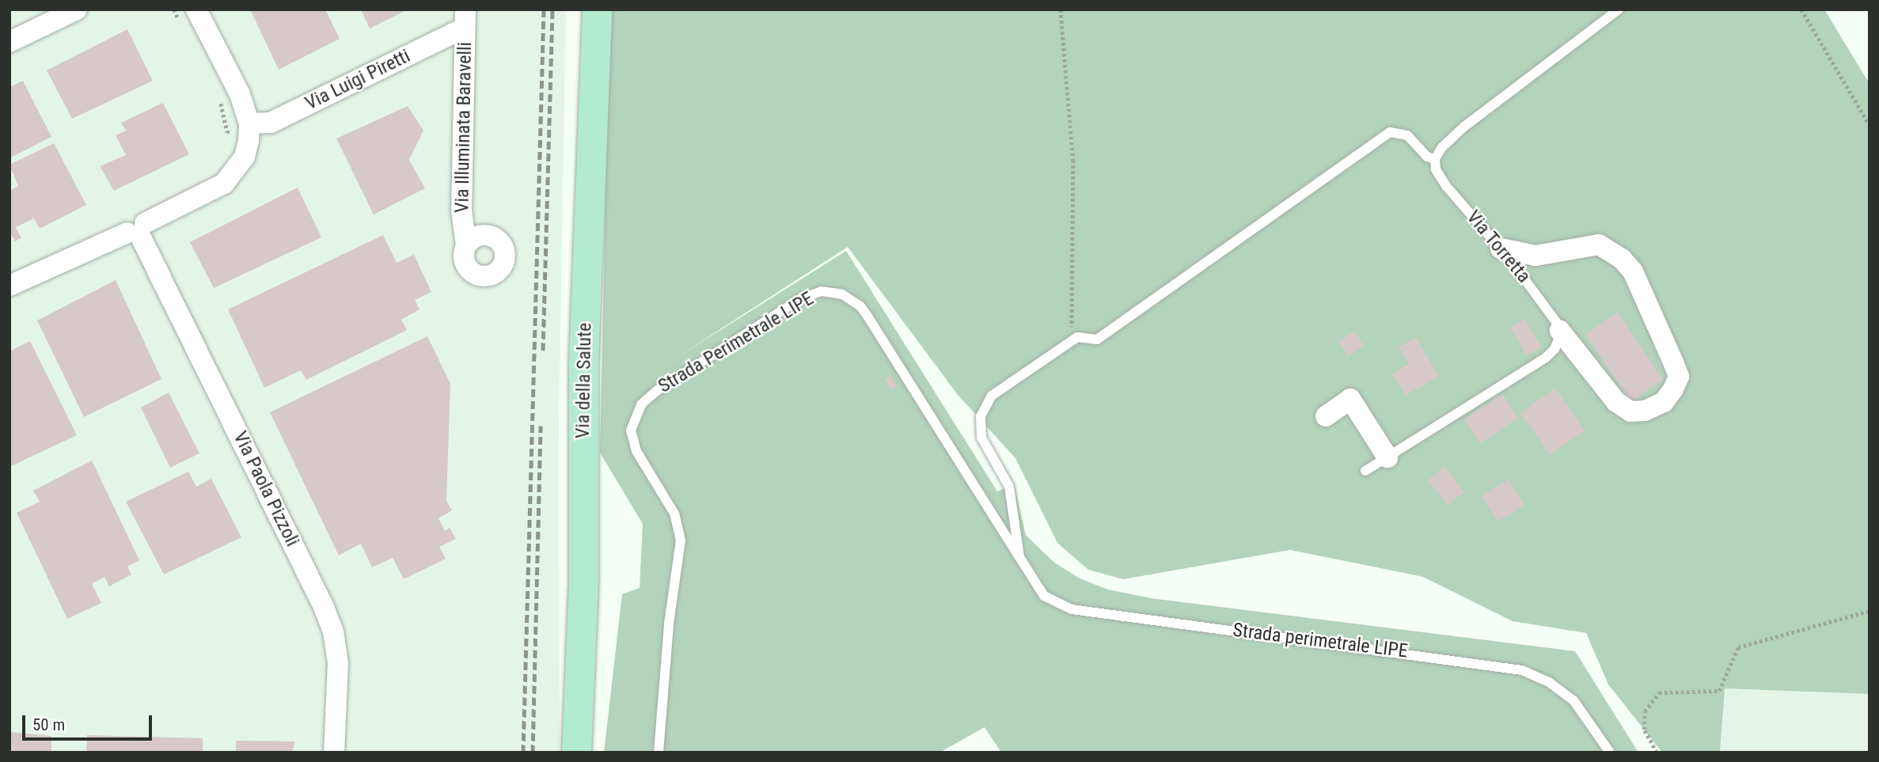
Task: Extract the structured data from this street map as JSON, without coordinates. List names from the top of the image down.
{
  "streets": {
    "street": [
      "Via Luigi Piretti",
      "Via Illuminata Baravelli",
      "Via della Salute",
      "Via Paola Pizzoli"
    ],
    "lane": ["Via Torretta", "Strada Perimetrale LIPE", "Strada perimetrale LIPE"]
  },
  "crossings": [
    ["Via Luigi Piretti", "Via Illuminata Baravelli"],
    ["Strada Perimetrale LIPE", "Strada perimetrale LIPE"]
  ],
  "scale_bar": "50 m"
}
